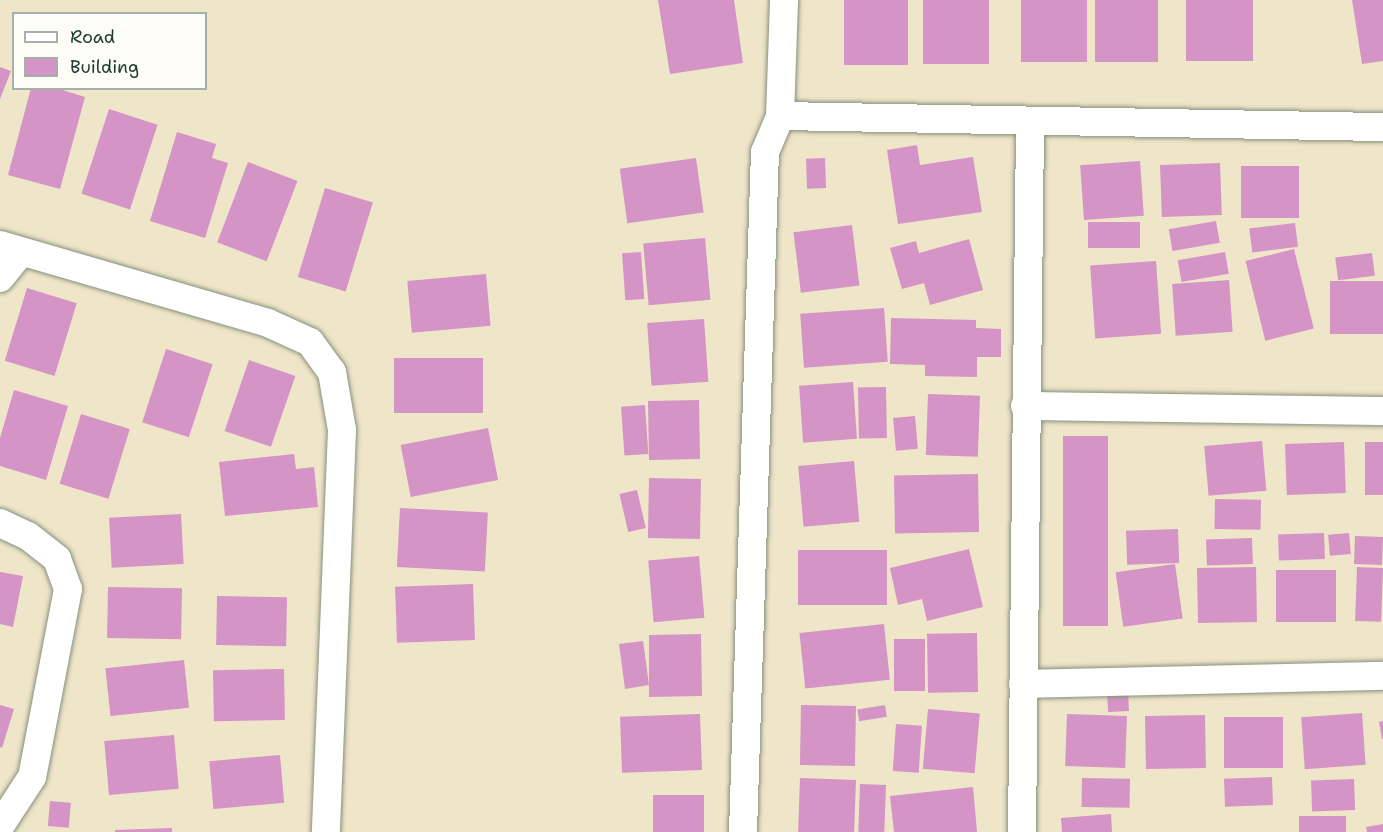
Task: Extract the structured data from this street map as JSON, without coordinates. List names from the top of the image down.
{
  "legend": ["Road", "Building"]
}
